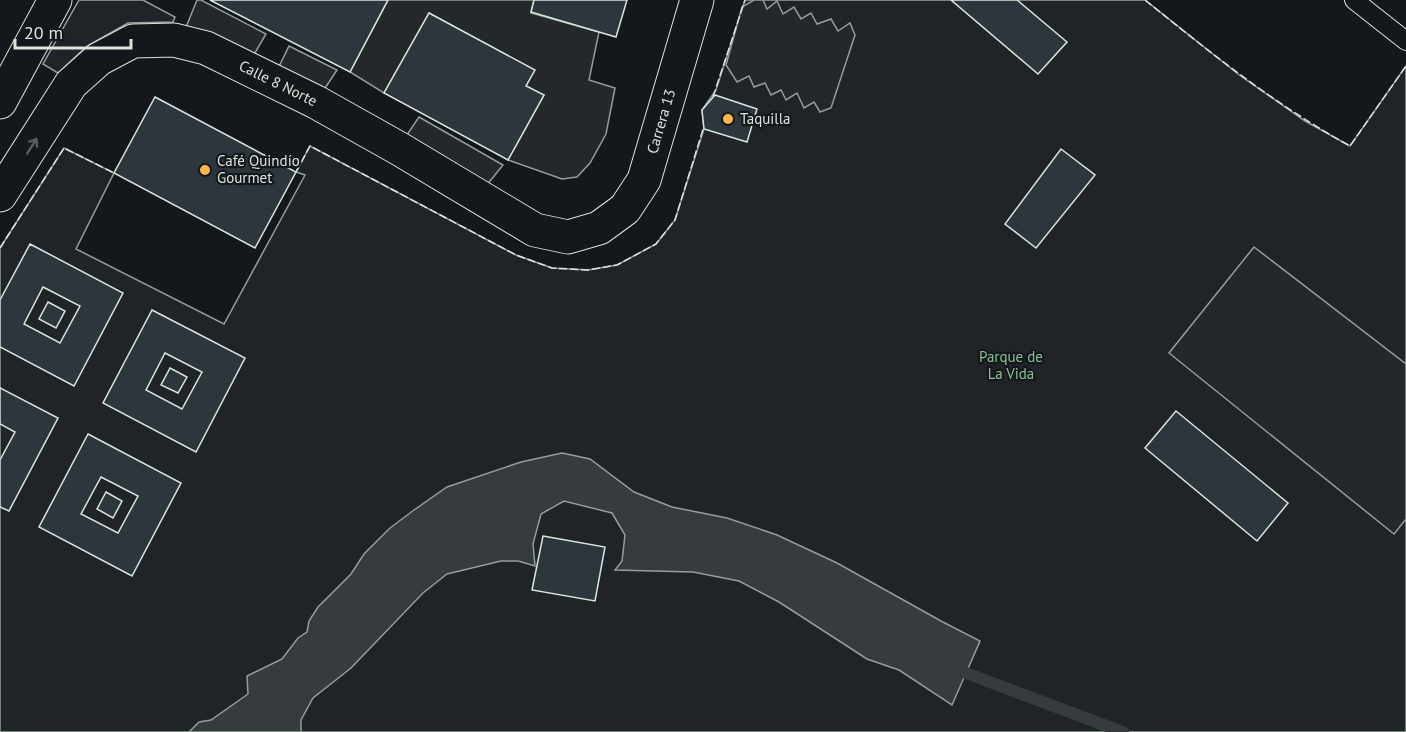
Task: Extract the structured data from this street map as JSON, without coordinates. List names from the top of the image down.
{
  "streets": {
    "street": ["Calle 8 Norte", "Carrera 13"]
  },
  "crossings": [
    ["Calle 8 Norte", "Carrera 13"]
  ],
  "one_way": ["Calle 8 Norte"],
  "parks": ["Parque de La Vida"],
  "places": ["Taquilla", "Café Quindío Gourmet"],
  "scale_bar": "20 m"
}
